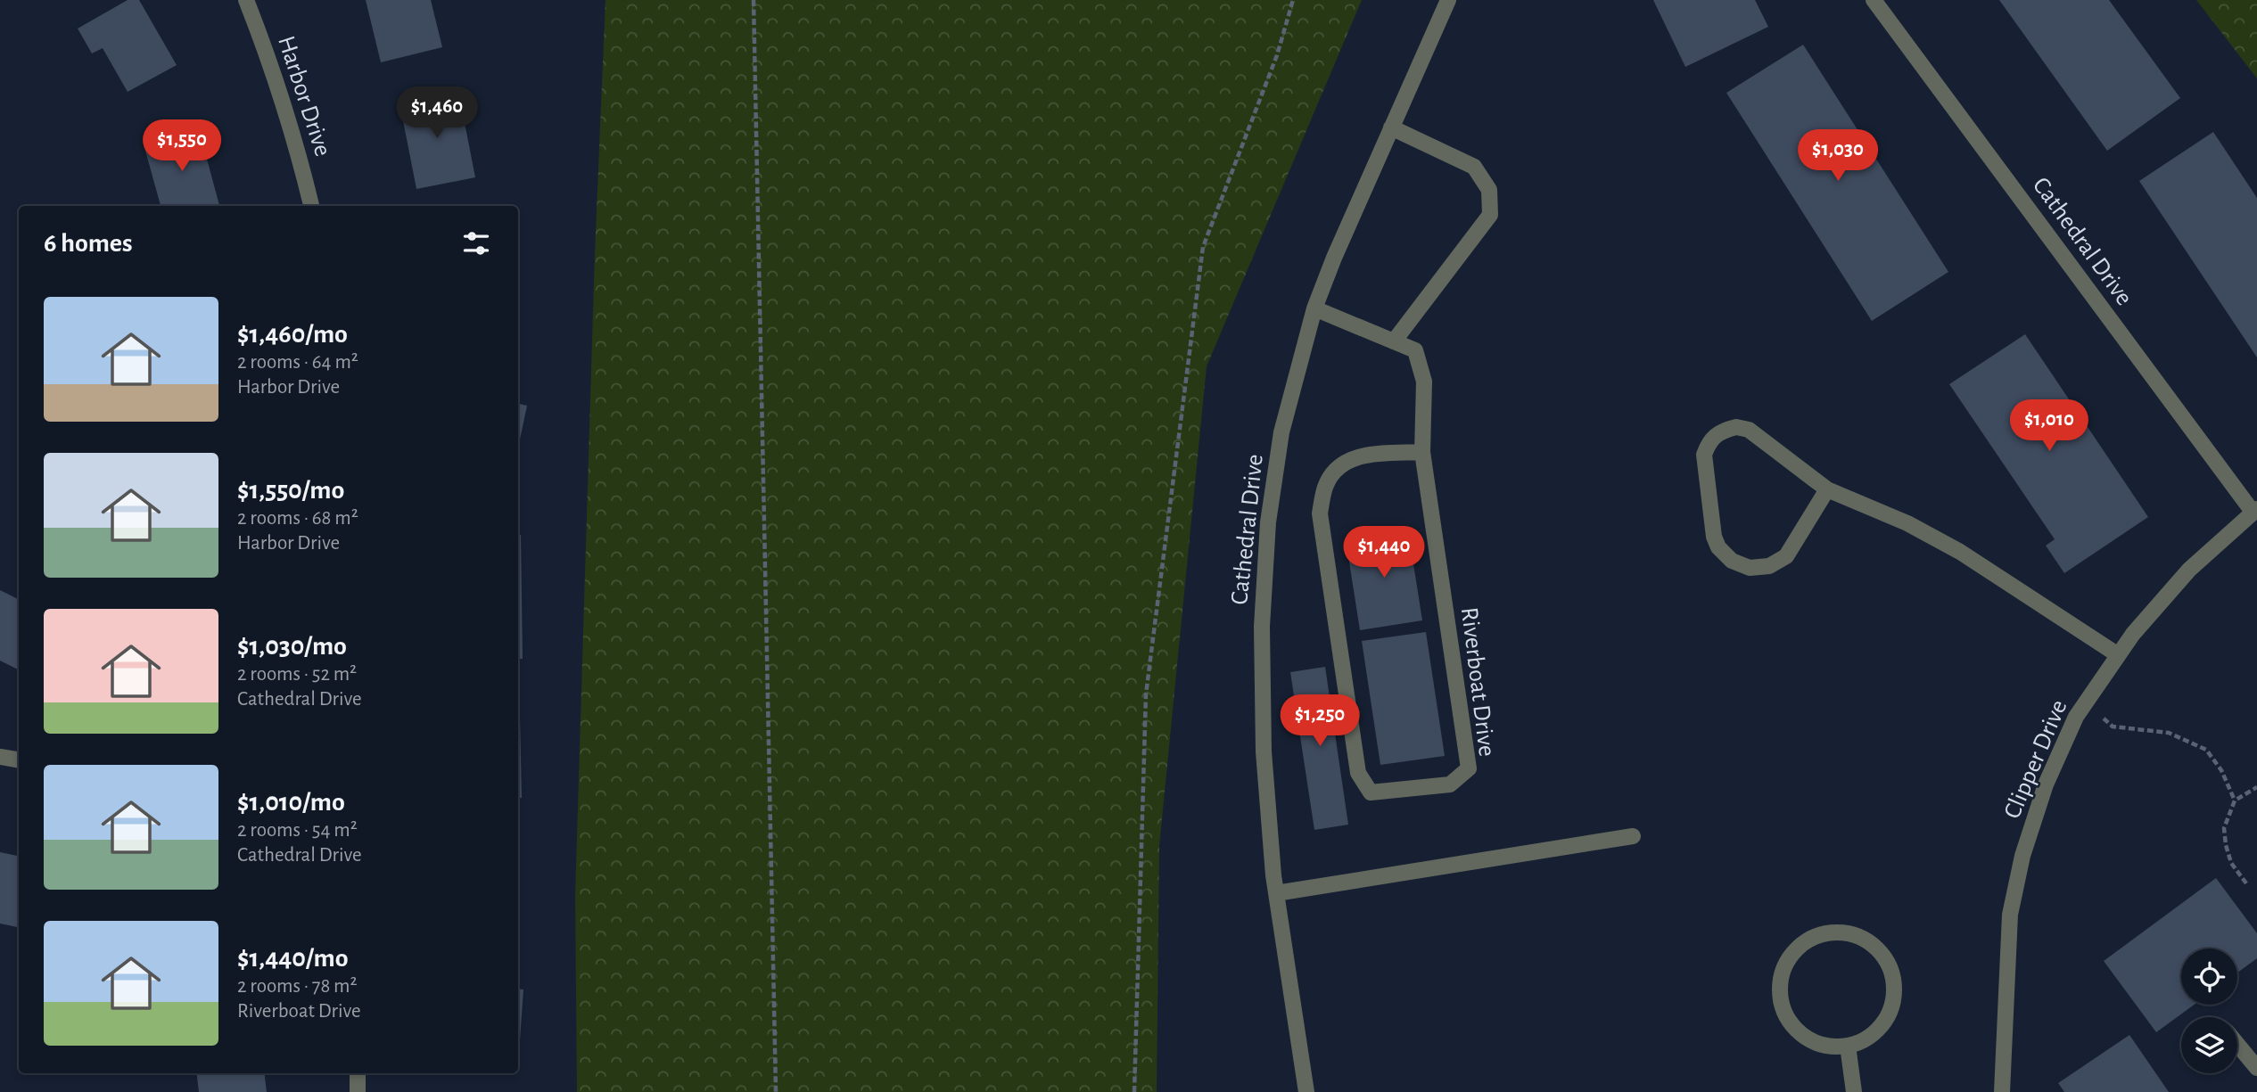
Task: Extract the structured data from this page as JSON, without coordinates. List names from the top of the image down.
{
  "streets": {
    "street": [
      "Harbor Drive",
      "Cathedral Drive",
      "Riverboat Drive",
      "Clipper Drive"
    ]
  },
  "crossings": [
    ["Cathedral Drive", "Riverboat Drive"],
    ["Cathedral Drive", "Clipper Drive"]
  ],
  "page": {
    "price": [
      "$1,460",
      "$1,550",
      "$1,030",
      "$1,010",
      "$1,440",
      "$1,250"
    ],
    "heading": "6 homes",
    "list": [
      {
        "name": "$1,460/mo",
        "note": "2 rooms · 64 m² · Harbor Drive"
      },
      {
        "name": "$1,550/mo",
        "note": "2 rooms · 68 m² · Harbor Drive"
      },
      {
        "name": "$1,030/mo",
        "note": "2 rooms · 52 m² · Cathedral Drive"
      },
      {
        "name": "$1,010/mo",
        "note": "2 rooms · 54 m² · Cathedral Drive"
      },
      {
        "name": "$1,440/mo",
        "note": "2 rooms · 78 m² · Riverboat Drive"
      }
    ]
  }
}
